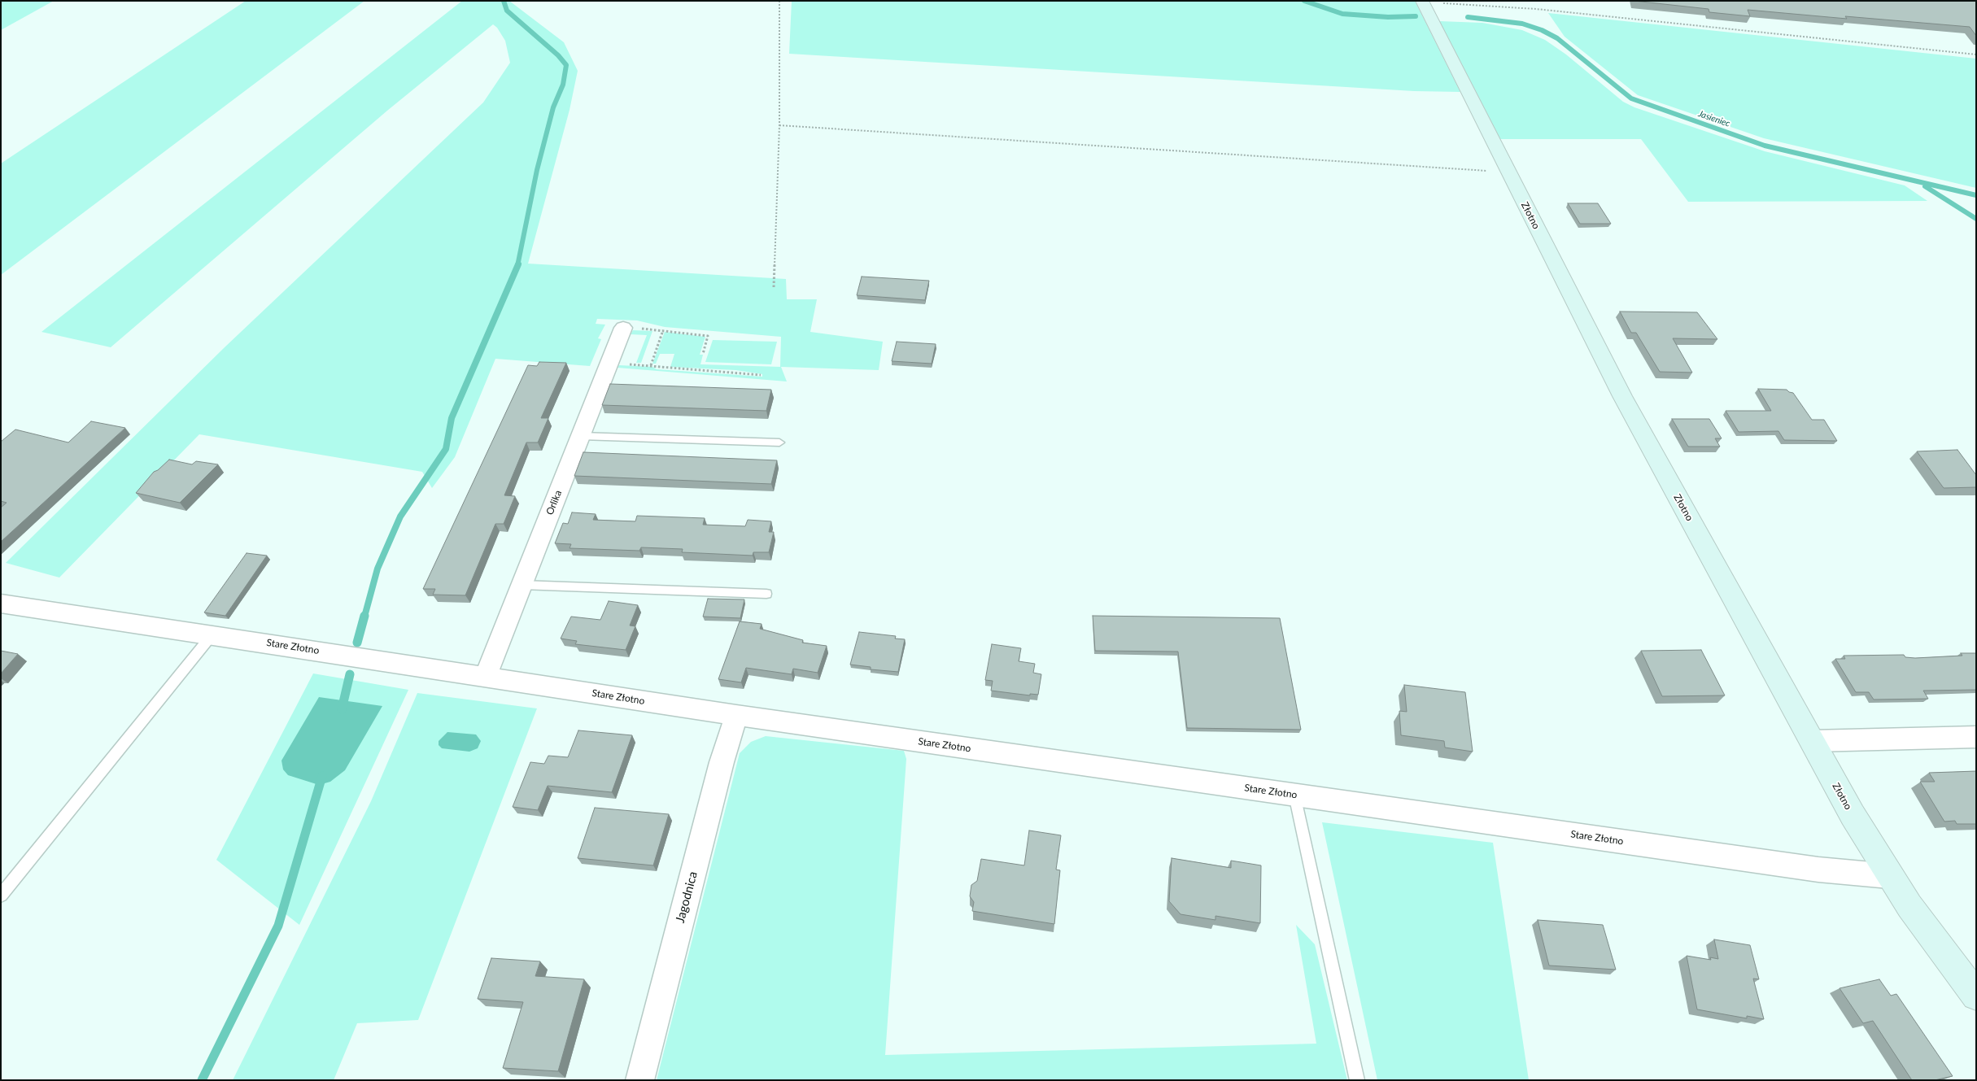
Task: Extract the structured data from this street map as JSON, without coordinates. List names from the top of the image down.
{
  "streets": {
    "street": [
      "Złotno",
      "Orlika",
      "Stare Złotno",
      "Jagodnica"
    ]
  },
  "crossings": [
    ["Złotno", "Stare Złotno"],
    ["Orlika", "Stare Złotno"],
    ["Stare Złotno", "Jagodnica"]
  ],
  "water": ["Jasieniec"]
}
